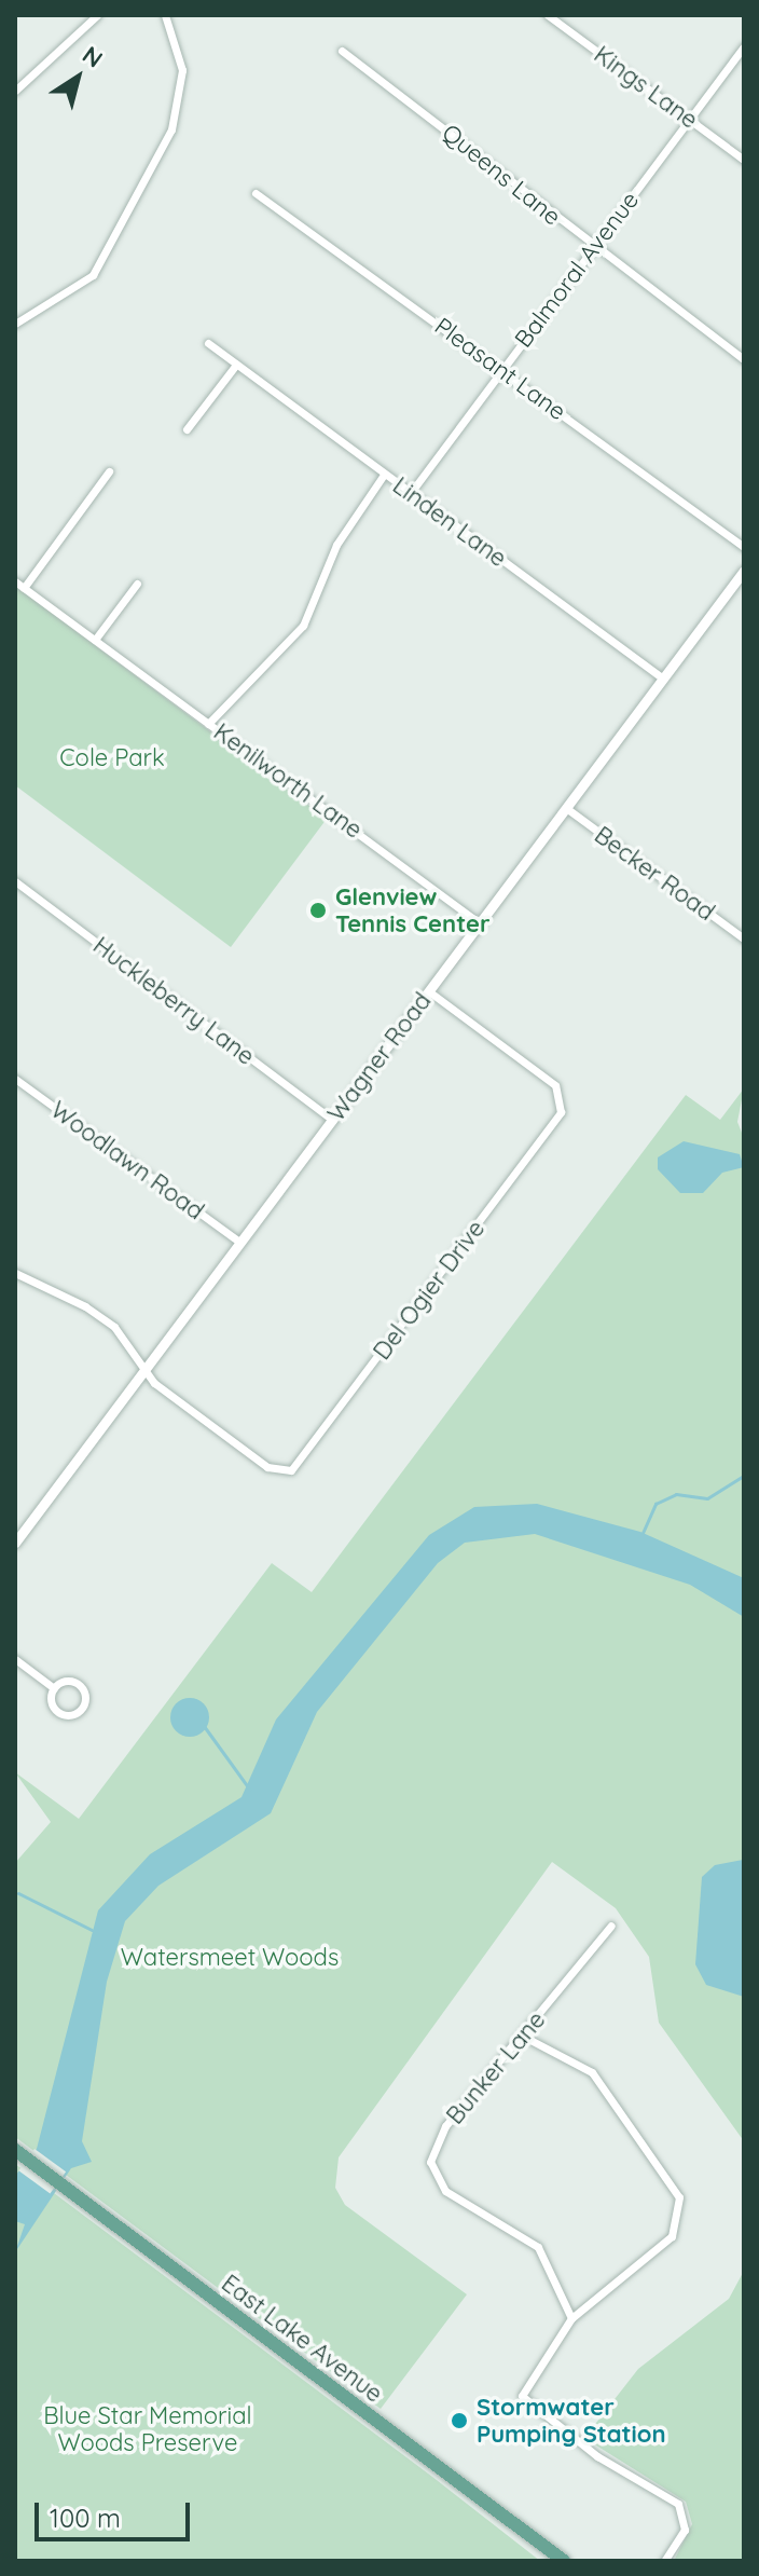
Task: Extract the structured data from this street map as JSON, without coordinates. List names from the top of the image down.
{
  "streets": {
    "main road": ["East Lake Avenue"],
    "street": [
      "Kings Lane",
      "Queens Lane",
      "Balmoral Avenue",
      "Pleasant Lane",
      "Linden Lane",
      "Kenilworth Lane",
      "Becker Road",
      "Huckleberry Lane",
      "Wagner Road",
      "Woodlawn Road",
      "Del Ogier Drive",
      "Bunker Lane"
    ]
  },
  "crossings": [
    ["Kings Lane", "Balmoral Avenue"],
    ["Queens Lane", "Balmoral Avenue"],
    ["Balmoral Avenue", "Pleasant Lane"],
    ["Balmoral Avenue", "Linden Lane"],
    ["Linden Lane", "Wagner Road"],
    ["Kenilworth Lane", "Wagner Road"],
    ["Becker Road", "Wagner Road"],
    ["Huckleberry Lane", "Wagner Road"],
    ["Wagner Road", "Woodlawn Road"],
    ["Wagner Road", "Del Ogier Drive"]
  ],
  "parks": ["Cole Park", "Watersmeet Woods", "Blue Star Memorial Woods Preserve"],
  "places": ["Glenview Tennis Center", "Stormwater Pumping Station"],
  "scale_bar": "100 m",
  "north": "top right"
}
